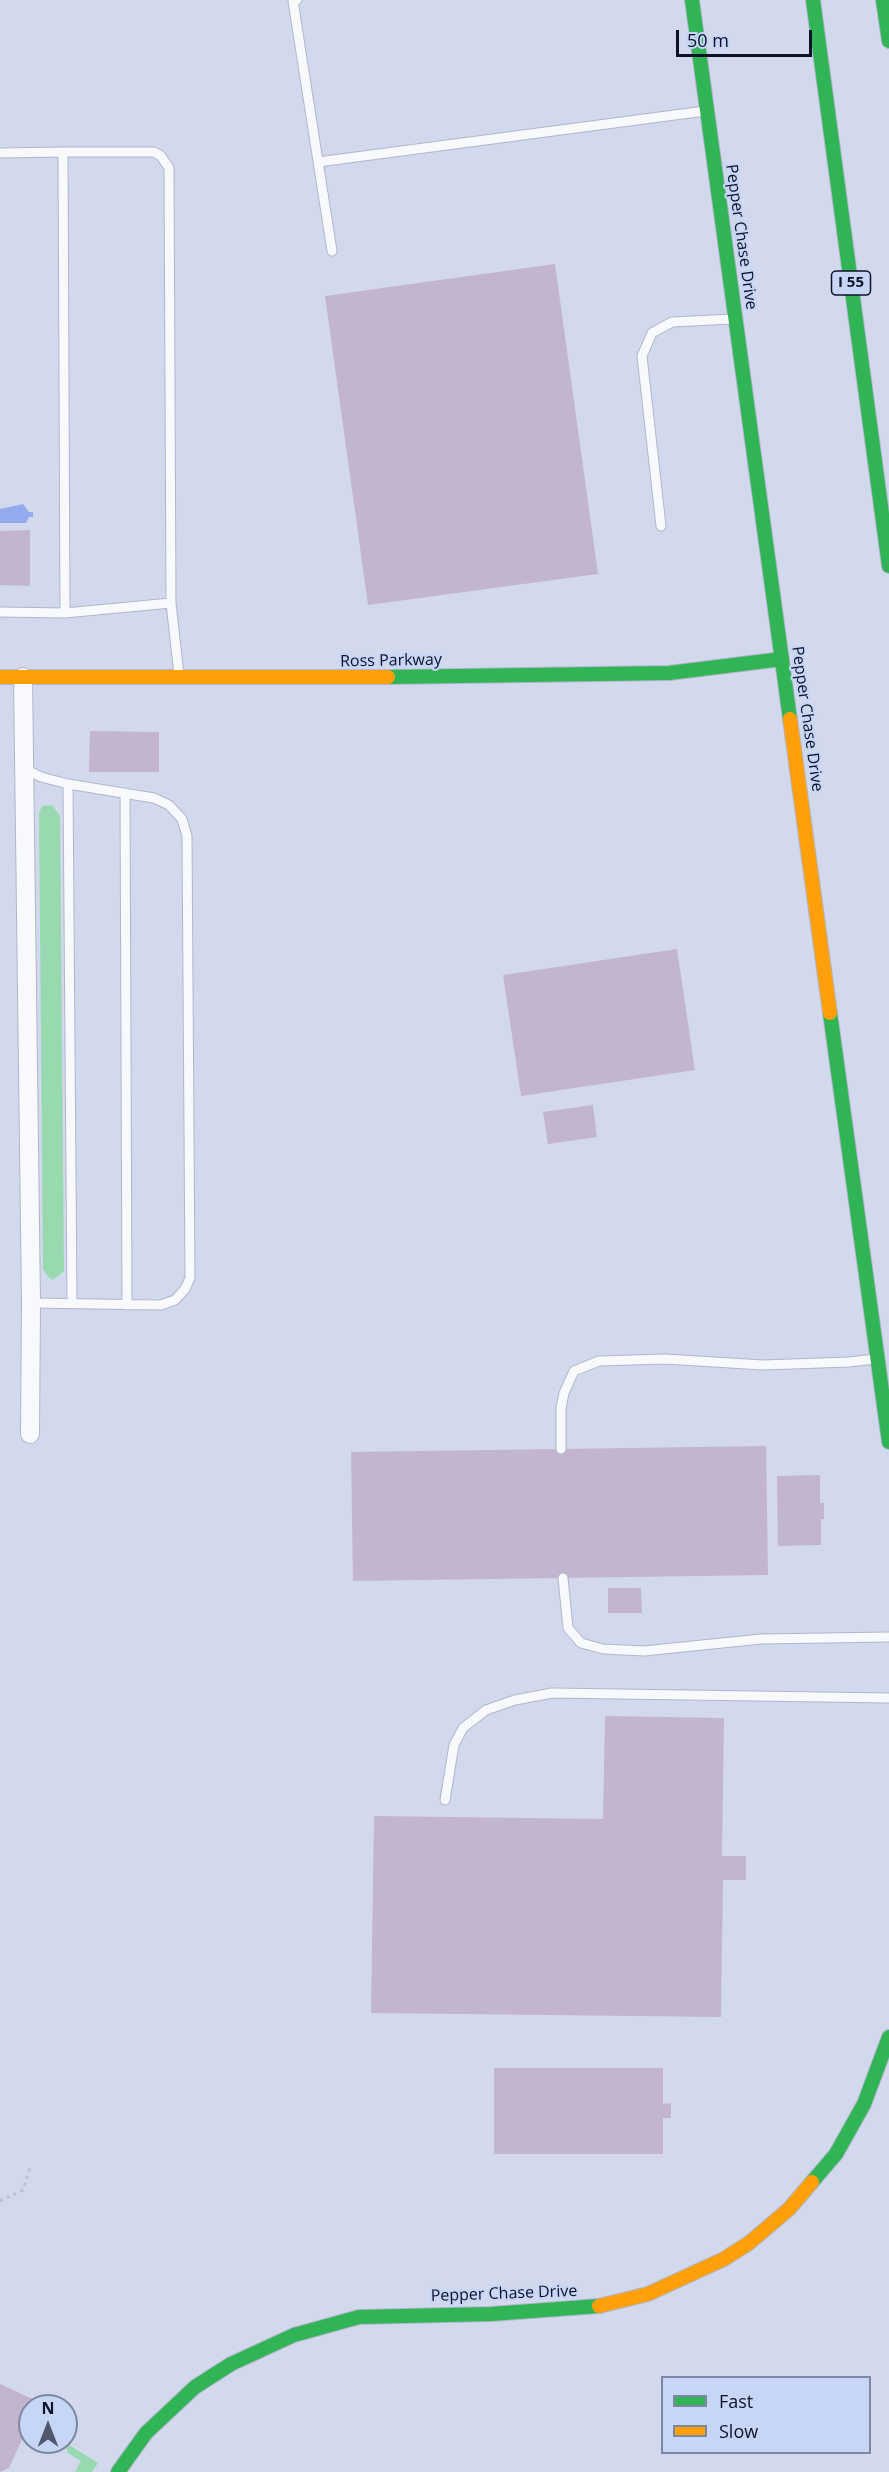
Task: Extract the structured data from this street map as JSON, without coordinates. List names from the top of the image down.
{
  "streets": {
    "main road": ["Pepper Chase Drive", "I 55", "Ross Parkway"]
  },
  "crossings": [
    ["Pepper Chase Drive", "Ross Parkway"]
  ],
  "legend": ["Fast", "Slow"],
  "scale_bar": "50 m",
  "north": "top"
}
